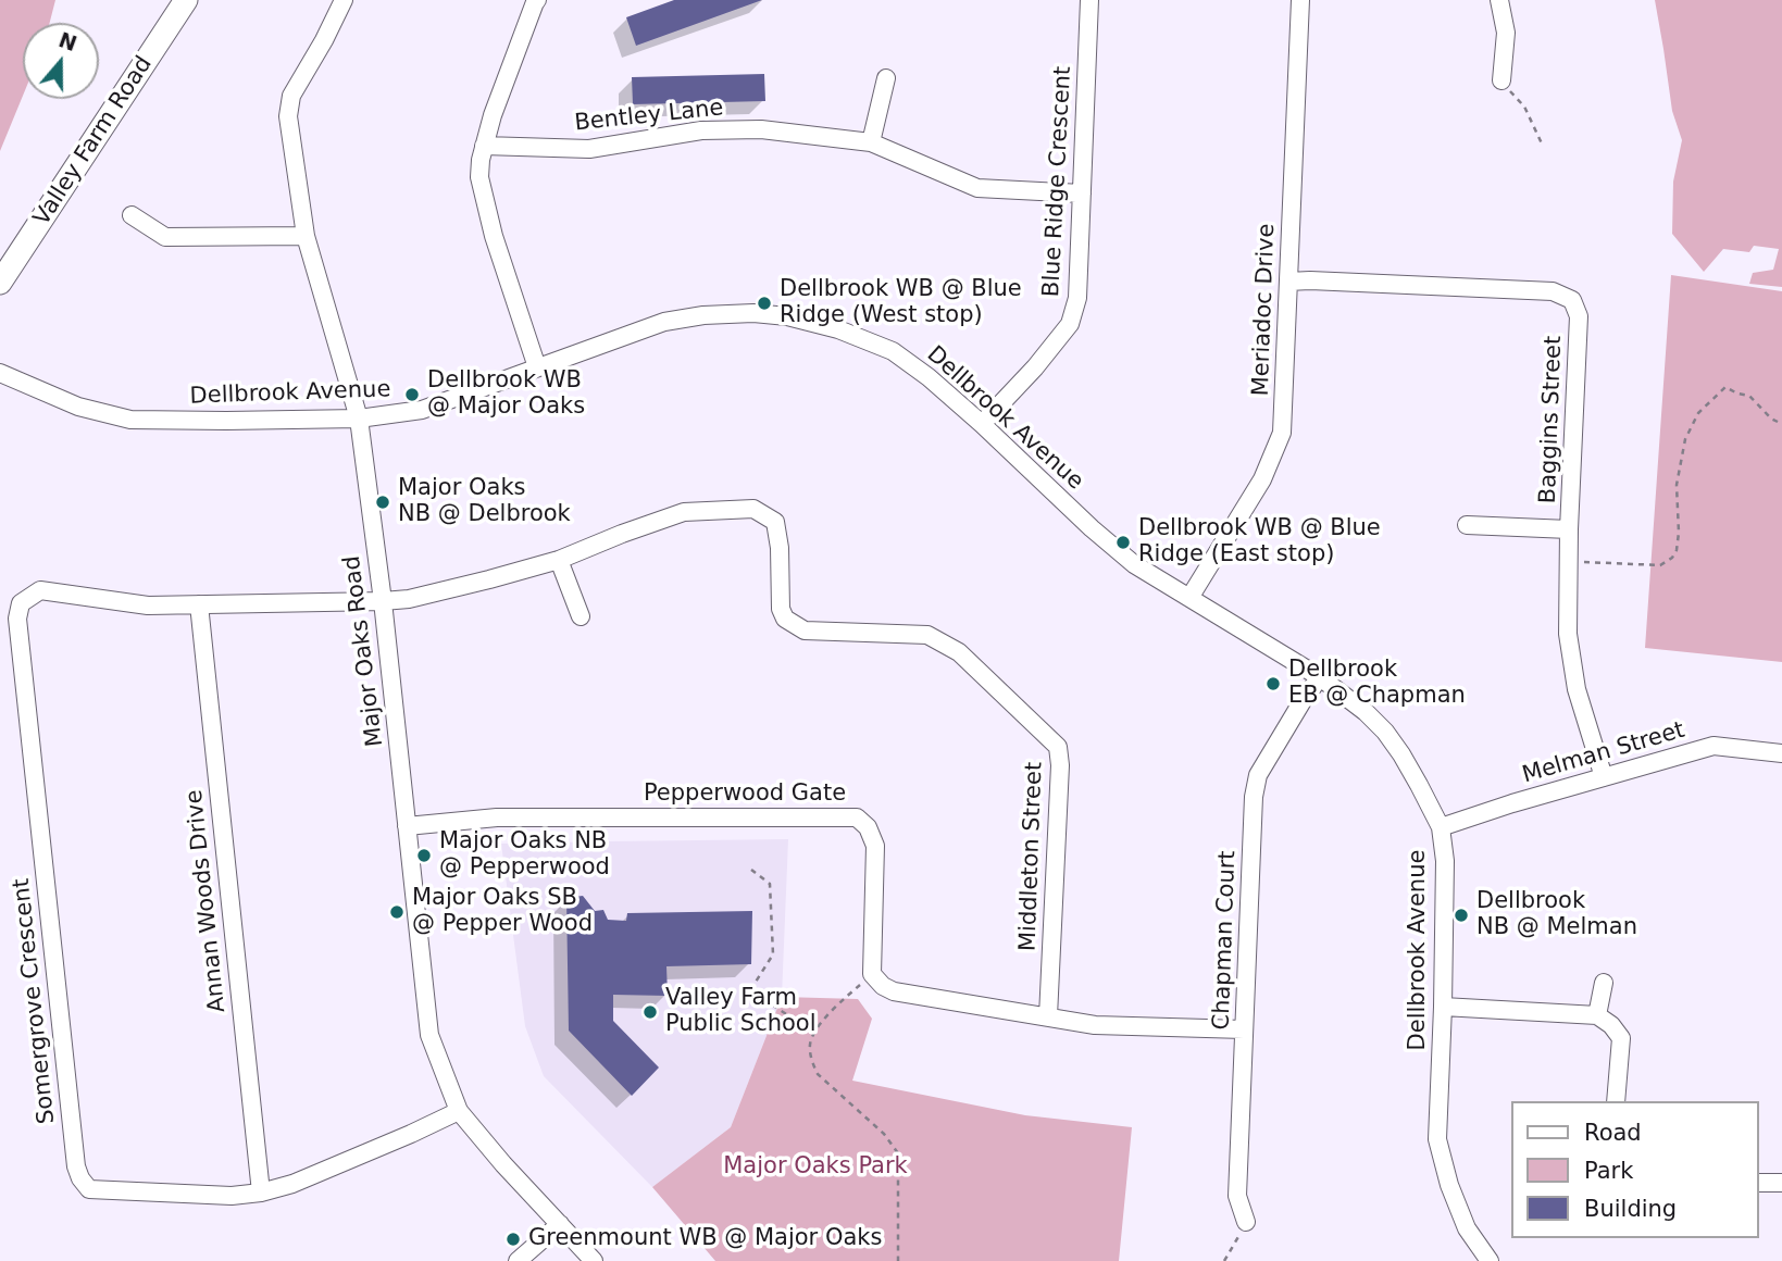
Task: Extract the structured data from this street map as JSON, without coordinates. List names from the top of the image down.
{
  "streets": {
    "street": [
      "Bentley Lane",
      "Valley Farm Road",
      "Blue Ridge Crescent",
      "Meriadoc Drive",
      "Dellbrook Avenue",
      "Baggins Street",
      "Major Oaks Road",
      "Melman Street",
      "Pepperwood Gate",
      "Middleton Street",
      "Annan Woods Drive",
      "Chapman Court",
      "Somergrove Crescent"
    ]
  },
  "crossings": [
    ["Bentley Lane", "Blue Ridge Crescent"],
    ["Blue Ridge Crescent", "Dellbrook Avenue"],
    ["Meriadoc Drive", "Dellbrook Avenue"],
    ["Meriadoc Drive", "Baggins Street"],
    ["Dellbrook Avenue", "Major Oaks Road"],
    ["Dellbrook Avenue", "Melman Street"],
    ["Dellbrook Avenue", "Chapman Court"],
    ["Baggins Street", "Melman Street"],
    ["Major Oaks Road", "Pepperwood Gate"],
    ["Major Oaks Road", "Middleton Street"],
    ["Major Oaks Road", "Somergrove Crescent"],
    ["Middleton Street", "Somergrove Crescent"],
    ["Annan Woods Drive", "Somergrove Crescent"]
  ],
  "parks": ["Major Oaks Park"],
  "places": [
    "Dellbrook WB @ Blue Ridge (West stop)",
    "Dellbrook WB @ Major Oaks",
    "Major Oaks NB @ Delbrook",
    "Dellbrook WB @ Blue Ridge (East stop)",
    "Dellbrook EB @ Chapman",
    "Major Oaks NB @ Pepperwood",
    "Major Oaks SB @ Pepper Wood",
    "Dellbrook NB @ Melman",
    "Valley Farm Public School",
    "Greenmount WB @ Major Oaks"
  ],
  "legend": ["Road", "Park", "Building"],
  "north": "top"
}
